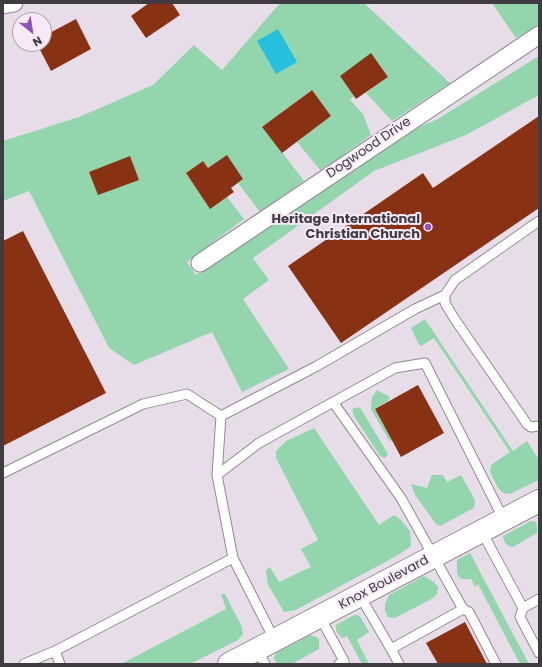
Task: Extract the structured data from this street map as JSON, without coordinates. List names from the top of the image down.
{
  "streets": {
    "main road": ["Knox Boulevard"],
    "street": ["Dogwood Drive"]
  },
  "places": ["Heritage International Christian Church"],
  "north": "bottom right"
}
